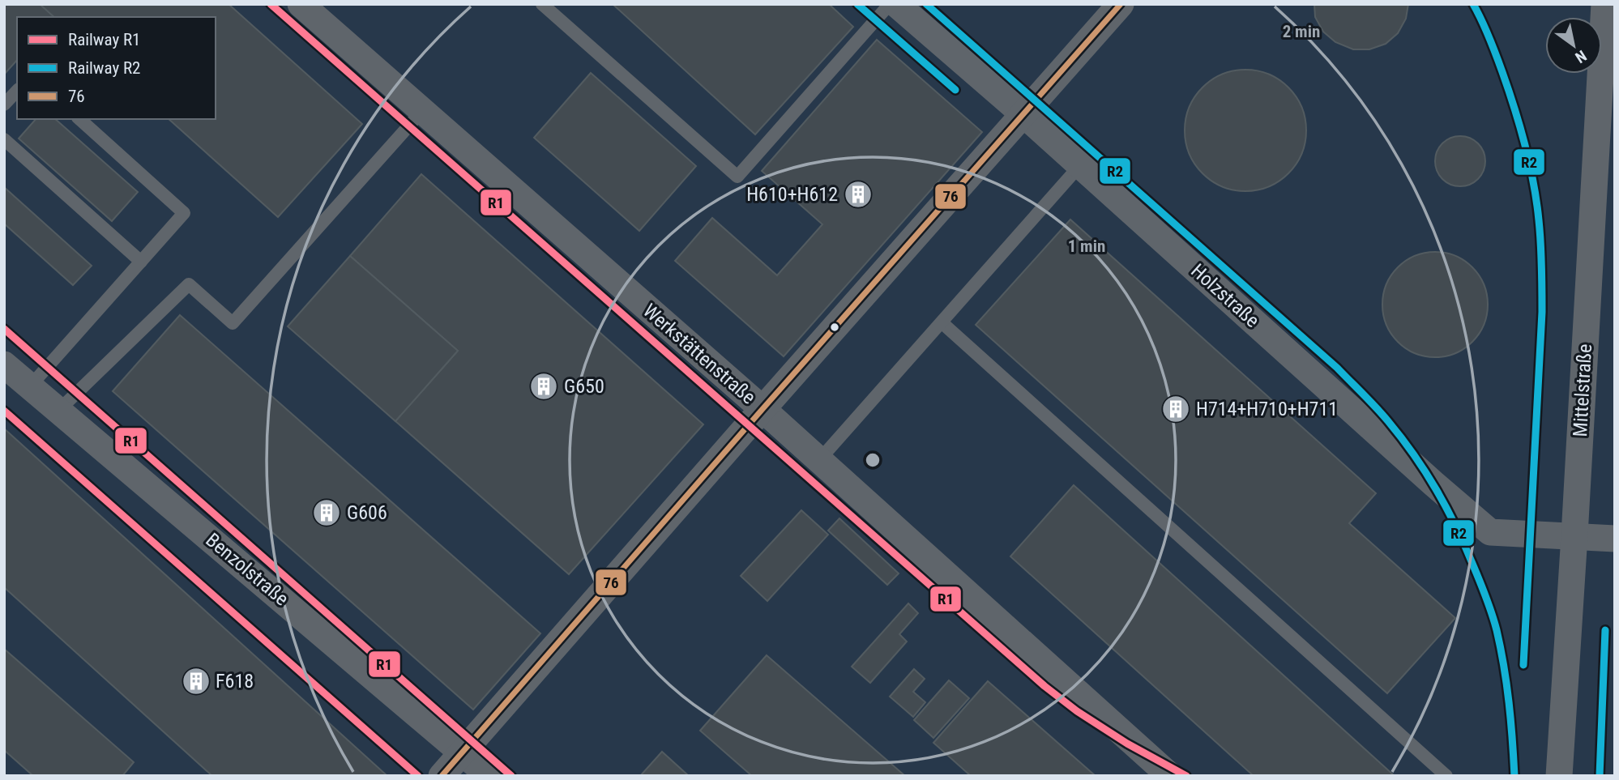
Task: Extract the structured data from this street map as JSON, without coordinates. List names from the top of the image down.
{
  "streets": {
    "street": [
      "Holzstraße",
      "Werkstättenstraße",
      "Mittelstraße",
      "Benzolstraße"
    ]
  },
  "crossings": [
    ["Holzstraße", "Mittelstraße"]
  ],
  "places": {
    "building": [
      "H610+H612",
      "G650",
      "H714+H710+H711",
      "G606",
      "F618"
    ]
  },
  "lines": ["rail line R1", "rail line R2", "transit line 76"],
  "legend": ["Railway R1", "Railway R2", "76"],
  "north": "bottom right",
  "rings": ["2 min", "1 min"]
}
